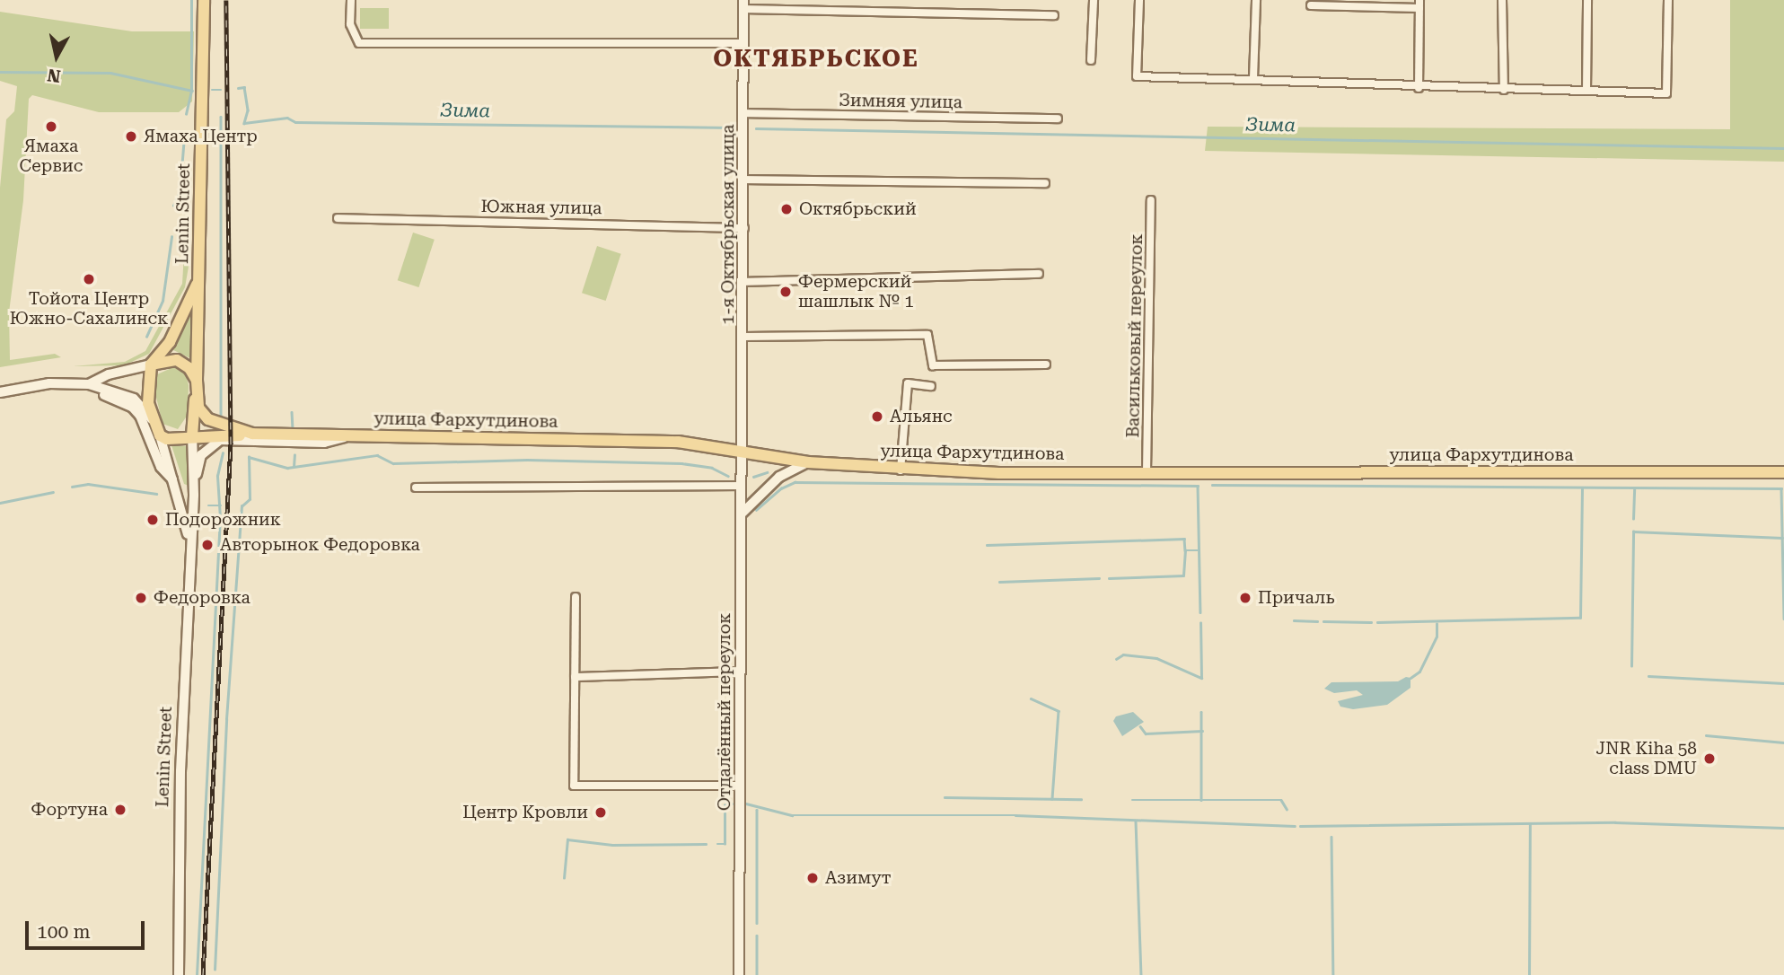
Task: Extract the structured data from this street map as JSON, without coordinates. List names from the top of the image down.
{
  "streets": {
    "main road": [
      "Lenin Street",
      "1-я Октябрьская улица",
      "улица Фархутдинова",
      "Отдалённый переулок"
    ],
    "street": ["Зимняя улица", "Южная улица", "Васильковый переулок"]
  },
  "crossings": [
    ["Зимняя улица", "1-я Октябрьская улица"],
    ["Южная улица", "1-я Октябрьская улица"],
    ["Lenin Street", "улица Фархутдинова"],
    ["1-я Октябрьская улица", "улица Фархутдинова"],
    ["1-я Октябрьская улица", "Отдалённый переулок"],
    ["Васильковый переулок", "улица Фархутдинова"],
    ["улица Фархутдинова", "Отдалённый переулок"]
  ],
  "districts": ["ОКТЯБРЬСКОЕ"],
  "water": ["Зима"],
  "places": [
    "Ямаха Сервис",
    "Ямаха Центр",
    "Октябрьский",
    "Тойота Центр Южно-Сахалинск",
    "Фермерский шашлык № 1",
    "Альянс",
    "Подорожник",
    "Авторынок Федоровка",
    "Федоровка",
    "Причаль",
    "JNR Kiha 58 class DMU",
    "Фортуна",
    "Центр Кровли",
    "Азимут"
  ],
  "scale_bar": "100 m",
  "north": "bottom"
}
